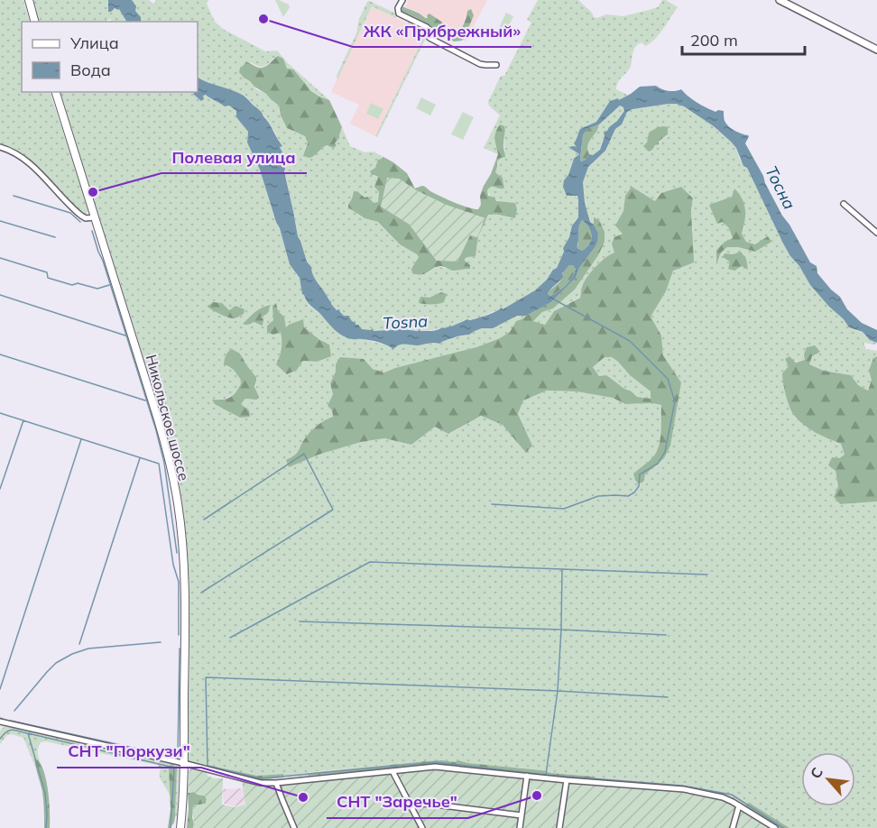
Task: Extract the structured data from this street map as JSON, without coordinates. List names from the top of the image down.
{
  "streets": {
    "main road": ["Никольское шоссе"]
  },
  "water": ["Тосна", "Tosna"],
  "places": [
    "ЖК «Прибрежный»",
    "Полевая улица",
    "СНТ \"Заречье\"",
    "СНТ \"Поркузи\""
  ],
  "legend": ["Улица", "Вода"],
  "scale_bar": "200 m",
  "north": "top left"
}
